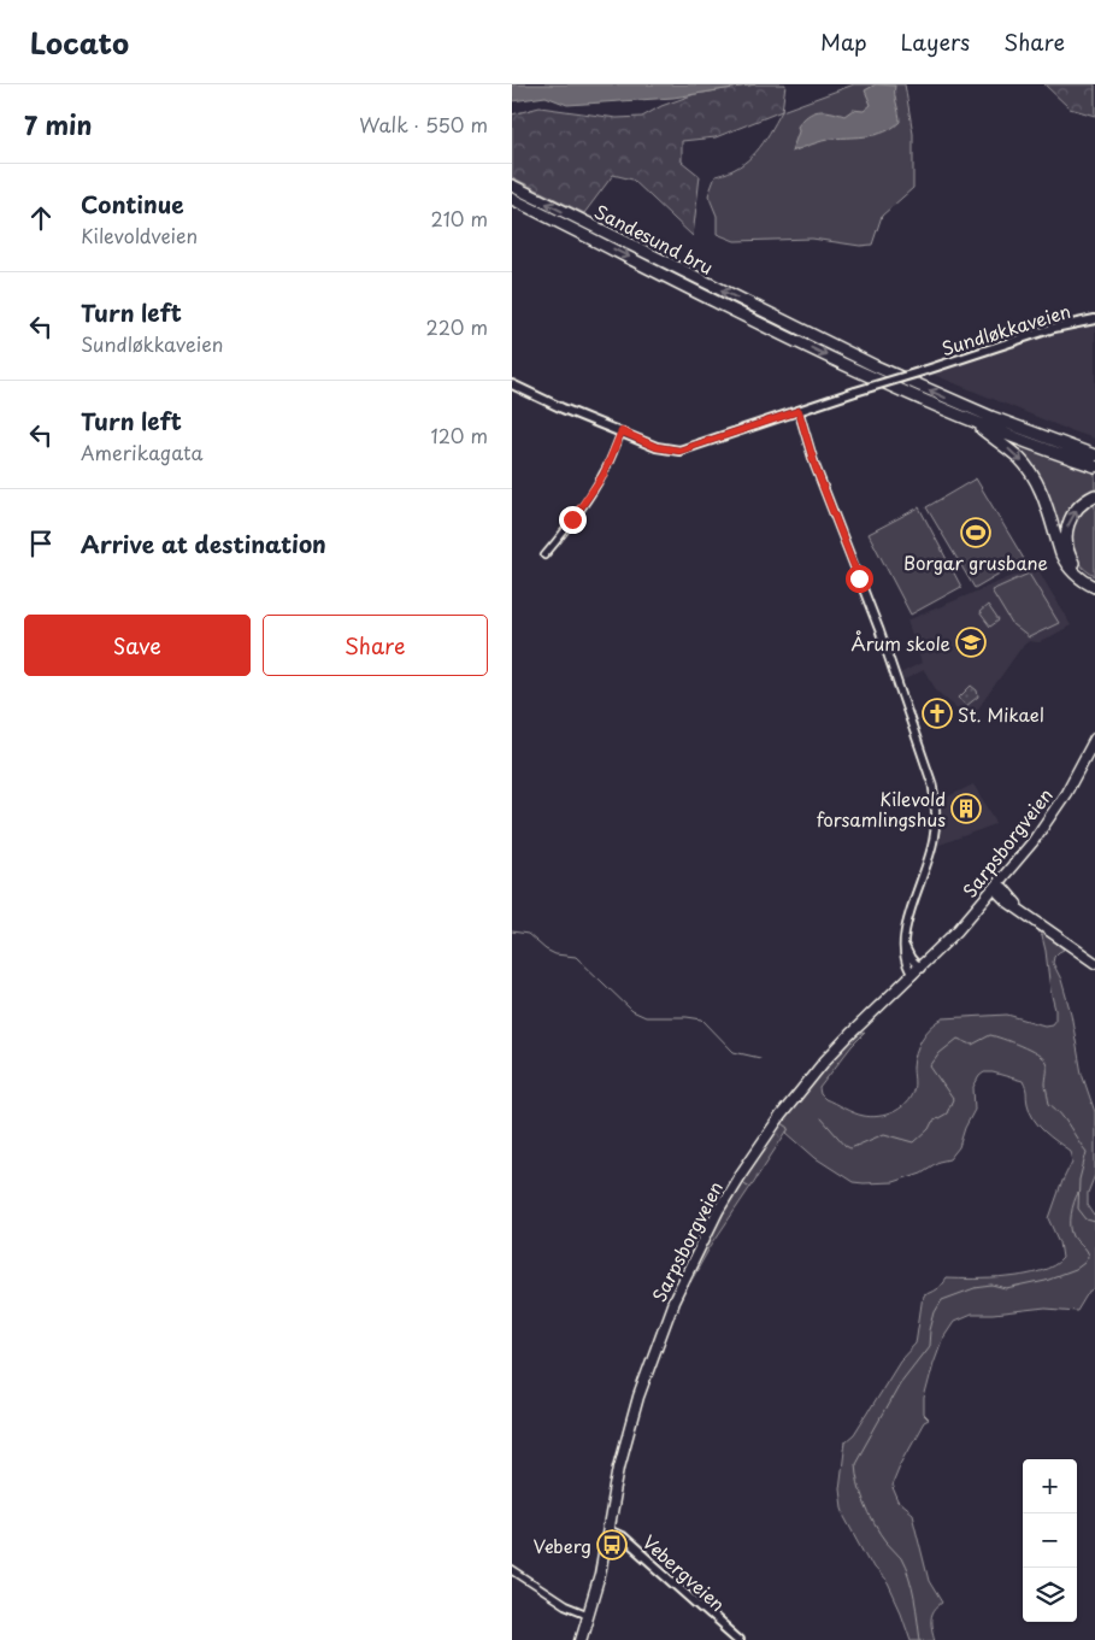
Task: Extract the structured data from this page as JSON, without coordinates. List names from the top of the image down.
{
  "streets": {
    "highway": ["Sandesund bru"],
    "main road": ["Sundløkkaveien", "Sarpsborgveien", "Vebergveien"]
  },
  "crossings": [
    ["Sarpsborgveien", "Vebergveien"]
  ],
  "places": {
    "sports": ["Borgar grusbane"],
    "school or university": ["Årum skole"],
    "church": ["St. Mikael"],
    "building": ["Kilevold forsamlingshus"],
    "bus stop": ["Veberg"]
  },
  "page": {
    "header": "Locato",
    "nav": ["Map", "Layers", "Share"],
    "heading": ["7 min", "Walk · 550 m"],
    "list": [
      ["Continue", "Kilevoldveien", "210 m"],
      ["Turn left", "Sundløkkaveien", "220 m"],
      ["Turn left", "Amerikagata", "120 m"],
      "Arrive at destination"
    ],
    "buttons": ["Save", "Share"],
    "map_buttons": ["+", "−"]
  }
}
